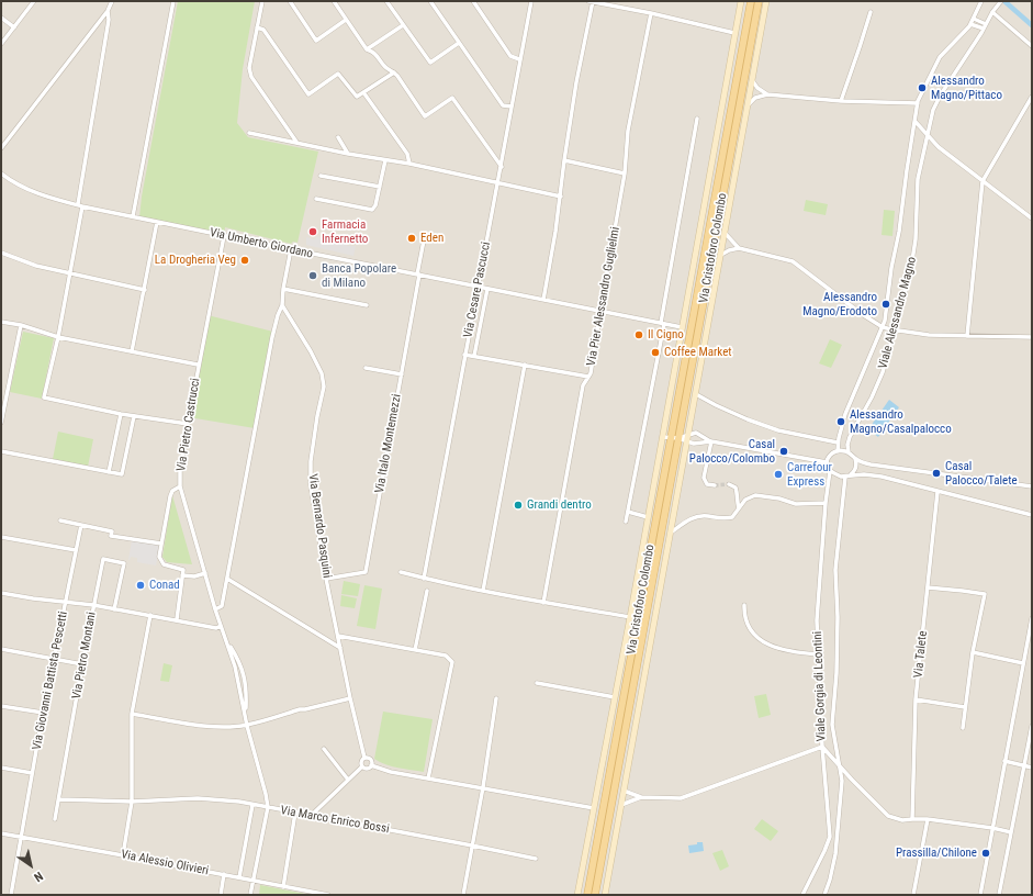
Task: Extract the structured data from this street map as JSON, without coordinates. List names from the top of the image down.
{
  "streets": {
    "main road": ["Via Cristoforo Colombo"],
    "street": [
      "Via Umberto Giordano",
      "Via Cesare Pascucci",
      "Via Pier Alessandro Guglielmi",
      "Viale Alessandro Magno",
      "Via Pietro Castrucci",
      "Via Italo Montemezzi",
      "Via Bernardo Pasquini",
      "Via Talete",
      "Via Pietro Montani",
      "Via Giovanni Battista Pescetti",
      "Viale Gorgia di Leontini",
      "Via Marco Enrico Bossi",
      "Via Alessio Olivieri"
    ]
  },
  "crossings": [
    ["Via Umberto Giordano", "Via Cristoforo Colombo"],
    ["Via Umberto Giordano", "Via Cesare Pascucci"],
    ["Via Umberto Giordano", "Via Pier Alessandro Guglielmi"],
    ["Via Umberto Giordano", "Via Pietro Castrucci"],
    ["Via Umberto Giordano", "Via Italo Montemezzi"],
    ["Viale Alessandro Magno", "Viale Gorgia di Leontini"],
    ["Via Italo Montemezzi", "Via Bernardo Pasquini"],
    ["Via Pietro Montani", "Via Marco Enrico Bossi"],
    ["Via Giovanni Battista Pescetti", "Via Alessio Olivieri"]
  ],
  "places": [
    "Alessandro Magno/Pittaco",
    "Farmacia Infernetto",
    "Eden",
    "La Drogheria Veg",
    "Banca Popolare di Milano",
    "Alessandro Magno/Erodoto",
    "Il Cigno",
    "Coffee Market",
    "Alessandro Magno/Casalpalocco",
    "Casal Palocco/Colombo",
    "Casal Palocco/Talete",
    "Carrefour Express",
    "Grandi dentro",
    "Conad",
    "Prassilla/Chilone"
  ],
  "north": "bottom right"
}
